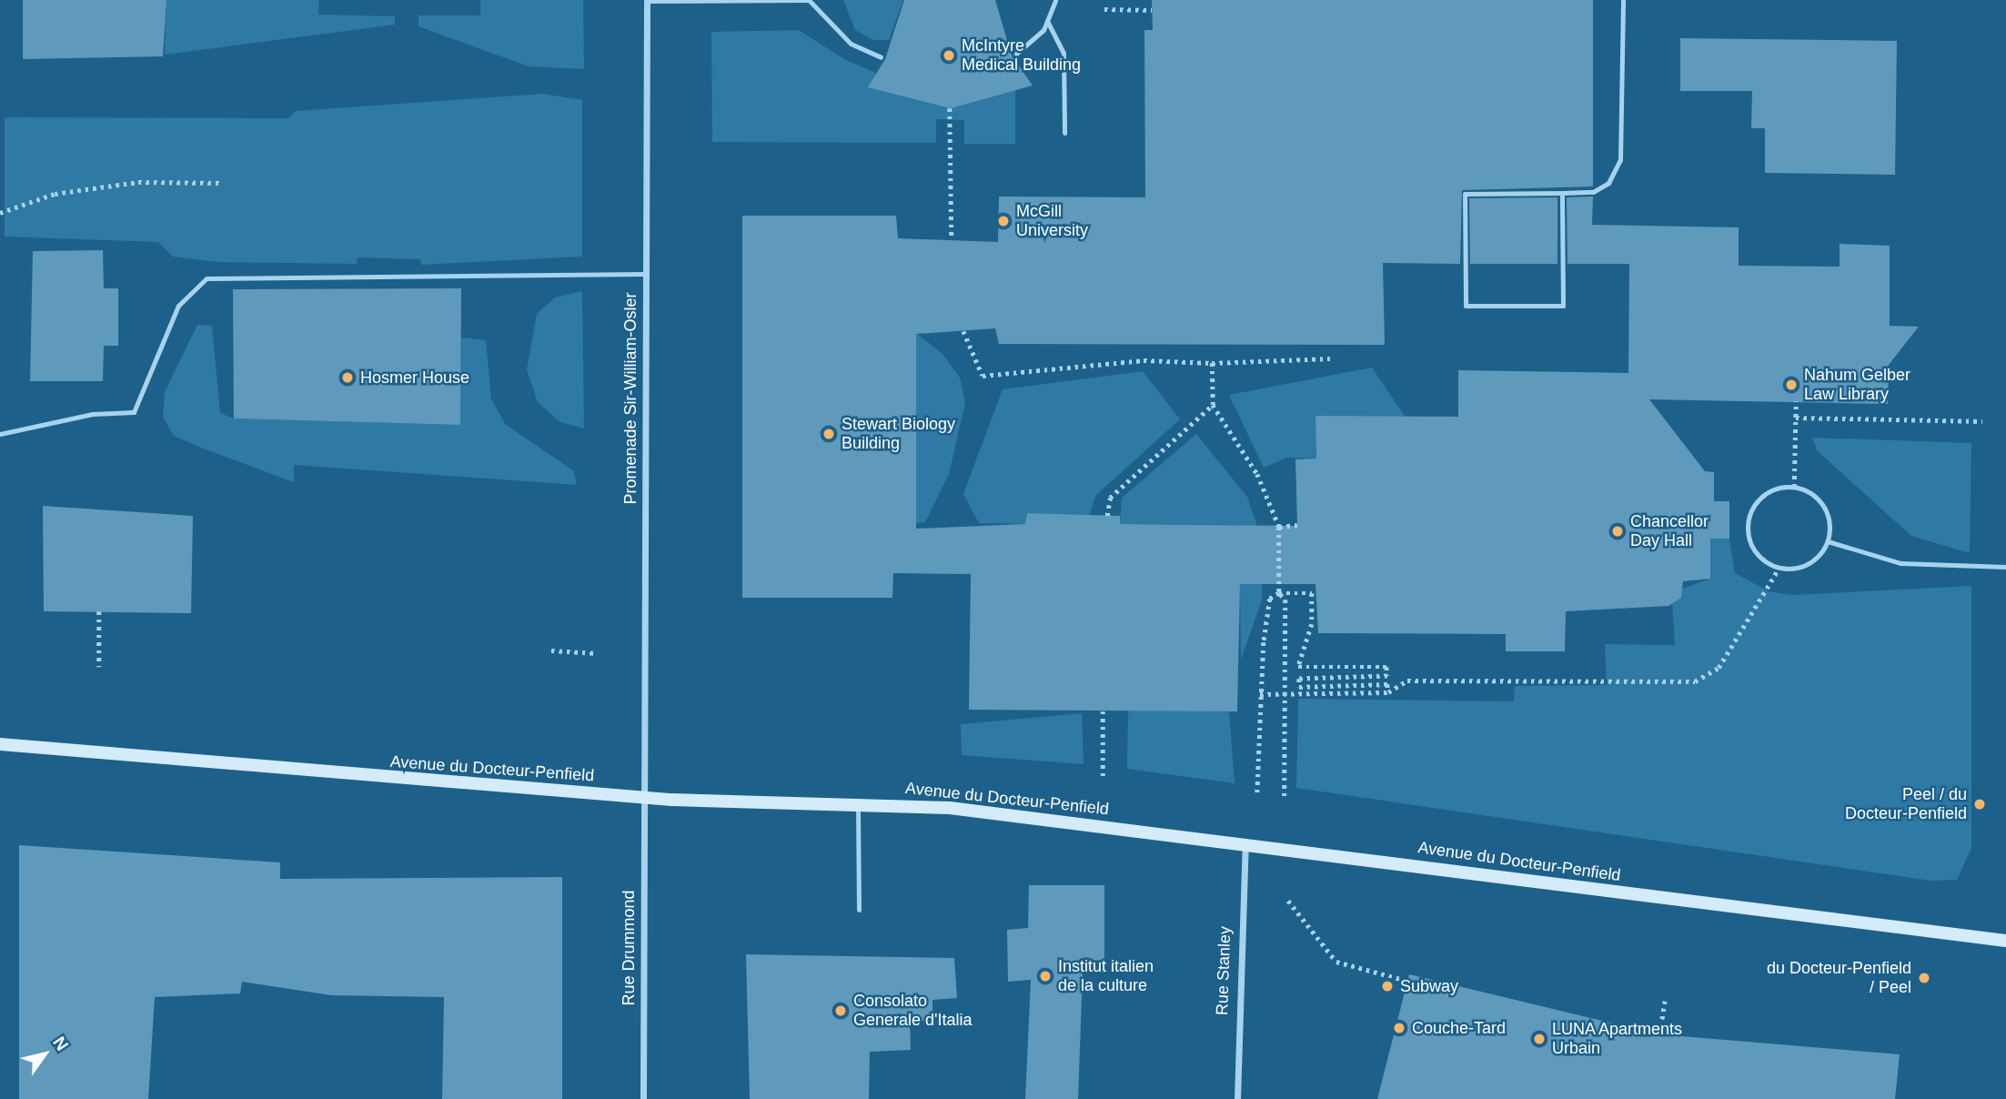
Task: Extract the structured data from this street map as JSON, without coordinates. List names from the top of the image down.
{
  "streets": {
    "main road": ["Avenue du Docteur-Penfield"],
    "street": ["Promenade Sir-William-Osler", "Rue Drummond", "Rue Stanley"]
  },
  "crossings": [
    ["Promenade Sir-William-Osler", "Avenue du Docteur-Penfield"],
    ["Promenade Sir-William-Osler", "Rue Drummond"],
    ["Avenue du Docteur-Penfield", "Rue Drummond"],
    ["Avenue du Docteur-Penfield", "Rue Stanley"]
  ],
  "places": [
    "McIntyre Medical Building",
    "McGill University",
    "Hosmer House",
    "Nahum Gelber Law Library",
    "Stewart Biology Building",
    "Chancellor Day Hall",
    "Peel / du Docteur-Penfield",
    "Institut italien de la culture",
    "du Docteur-Penfield / Peel",
    "Subway",
    "Consolato Generale d'Italia",
    "Couche-Tard",
    "LUNA Apartments Urbain"
  ],
  "north": "top right"
}
